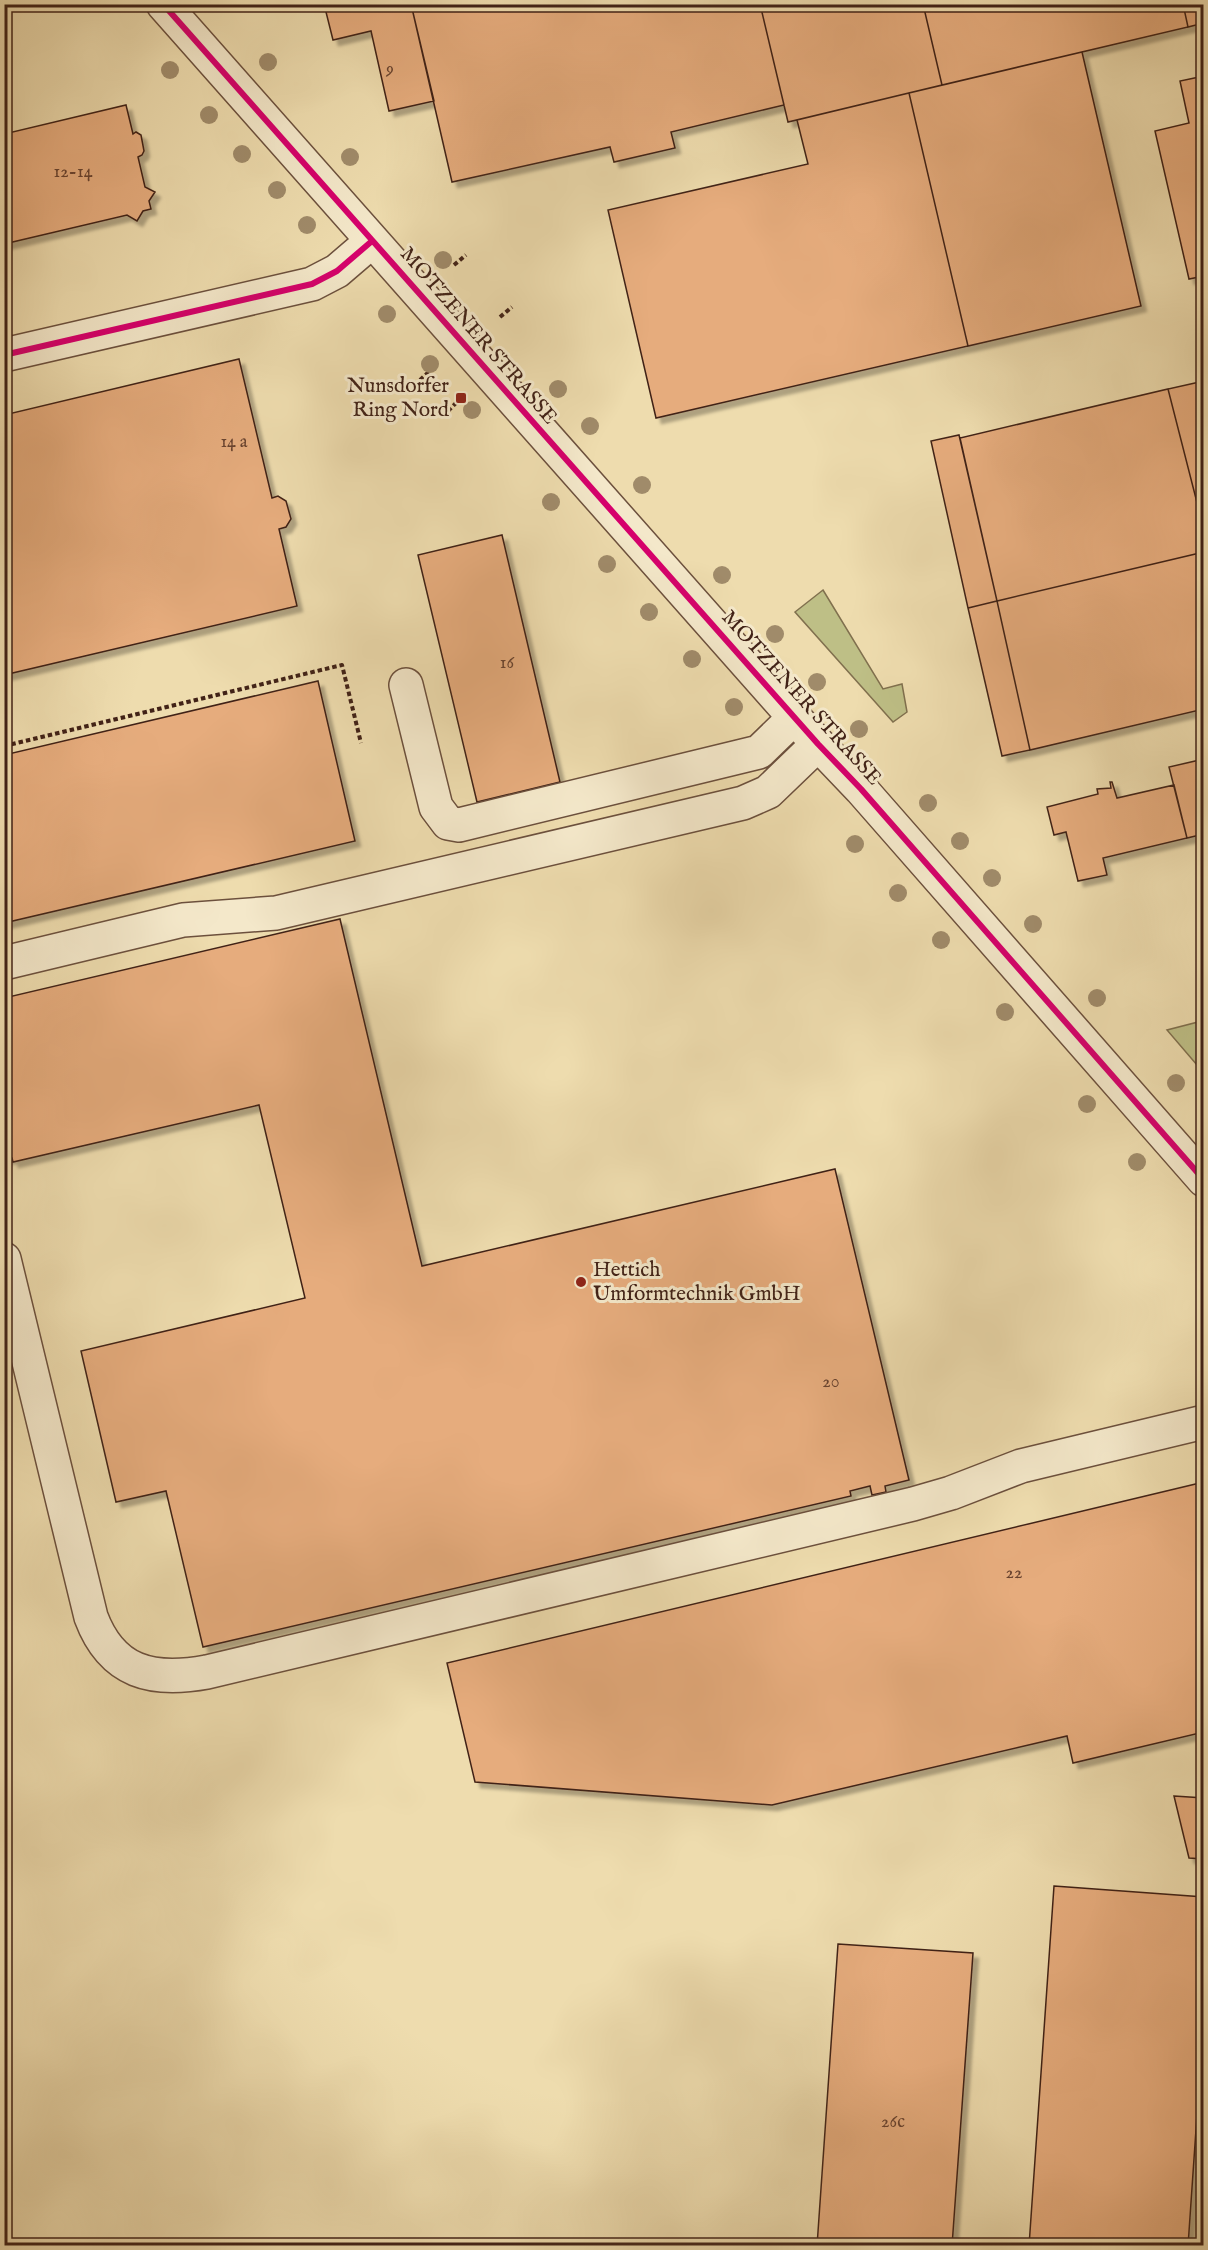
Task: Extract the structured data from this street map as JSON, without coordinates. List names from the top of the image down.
{
  "streets": {
    "street": ["MOTZENER STRASSE"]
  },
  "places": {
    "transit": ["Nunsdorfer Ring Nord"],
    "other": ["Hettich Umformtechnik GmbH"]
  },
  "house_numbers": [
    "9",
    "12-14",
    "14 a",
    "16",
    "20",
    "22",
    "26c"
  ]
}
